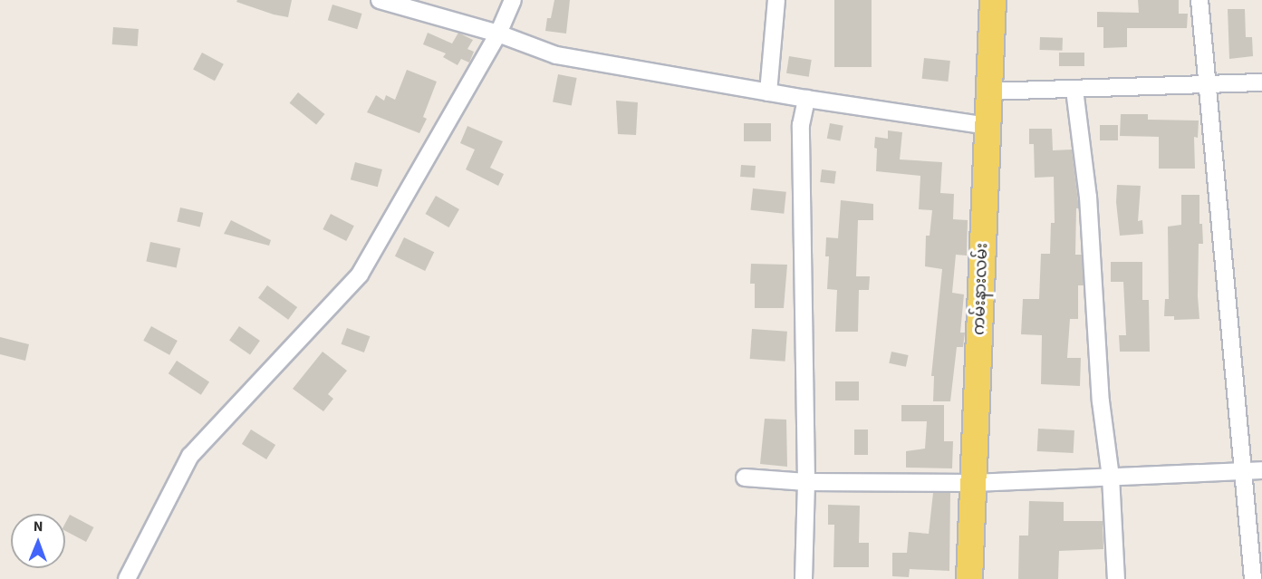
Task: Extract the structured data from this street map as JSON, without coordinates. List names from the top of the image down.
{
  "streets": {
    "main road": ["ကမ်းနားလမ်း"]
  },
  "north": "top"
}
